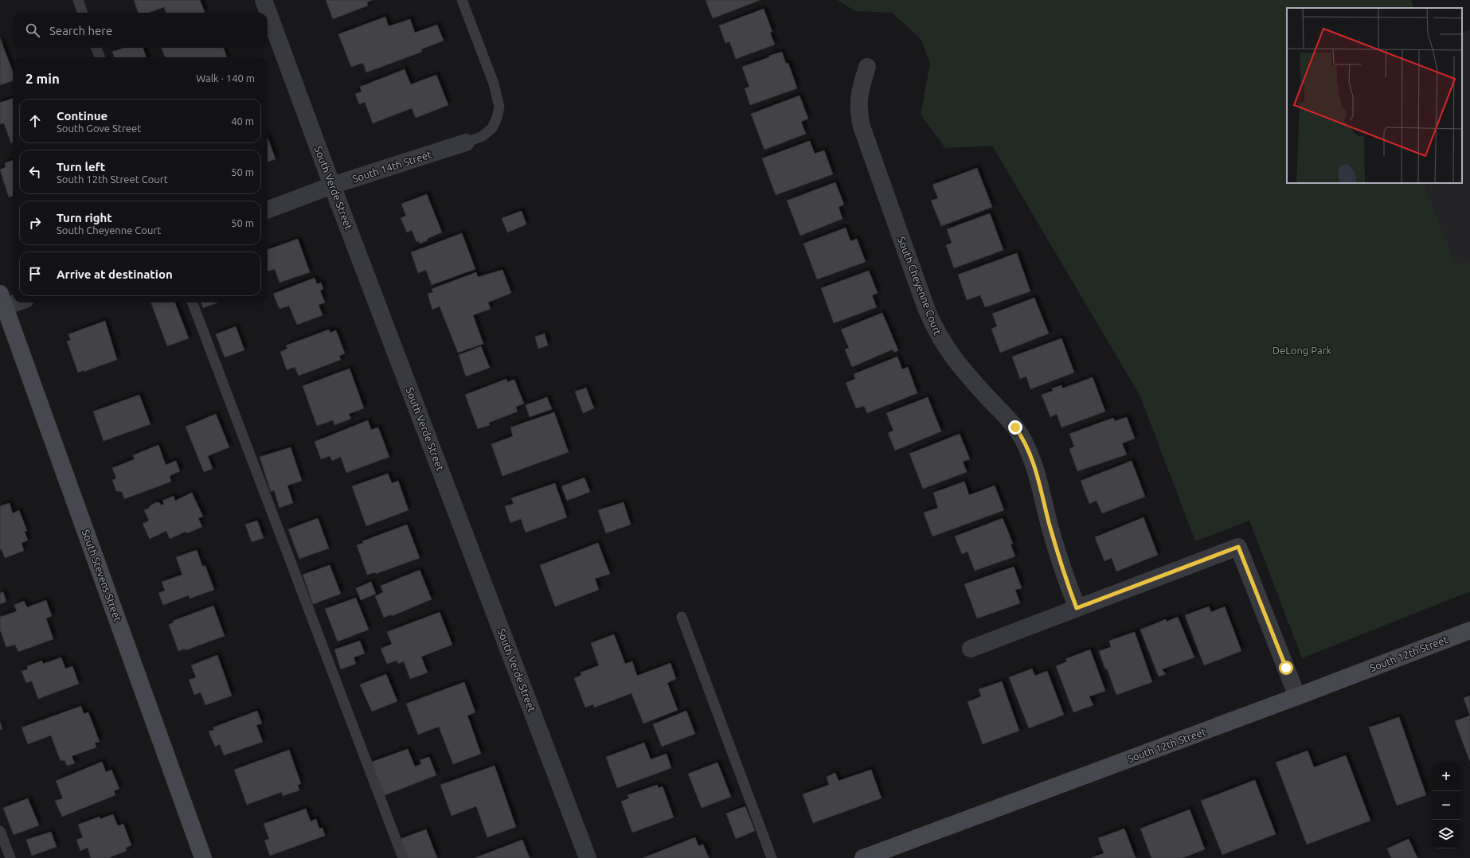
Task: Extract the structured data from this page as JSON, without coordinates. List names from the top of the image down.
{
  "streets": {
    "main road": ["South Stevens Street", "South 12th Street"],
    "street": ["South 14th Street", "South Verde Street", "South Cheyenne Court"]
  },
  "crossings": [
    ["South 14th Street", "South Verde Street"]
  ],
  "parks": ["DeLong Park"],
  "page": {
    "search": "Search here",
    "heading": ["2 min", "Walk · 140 m"],
    "list": [
      ["Continue", "South Gove Street", "40 m"],
      ["Turn left", "South 12th Street Court", "50 m"],
      ["Turn right", "South Cheyenne Court", "50 m"],
      "Arrive at destination"
    ],
    "map_buttons": ["+", "−"]
  }
}
